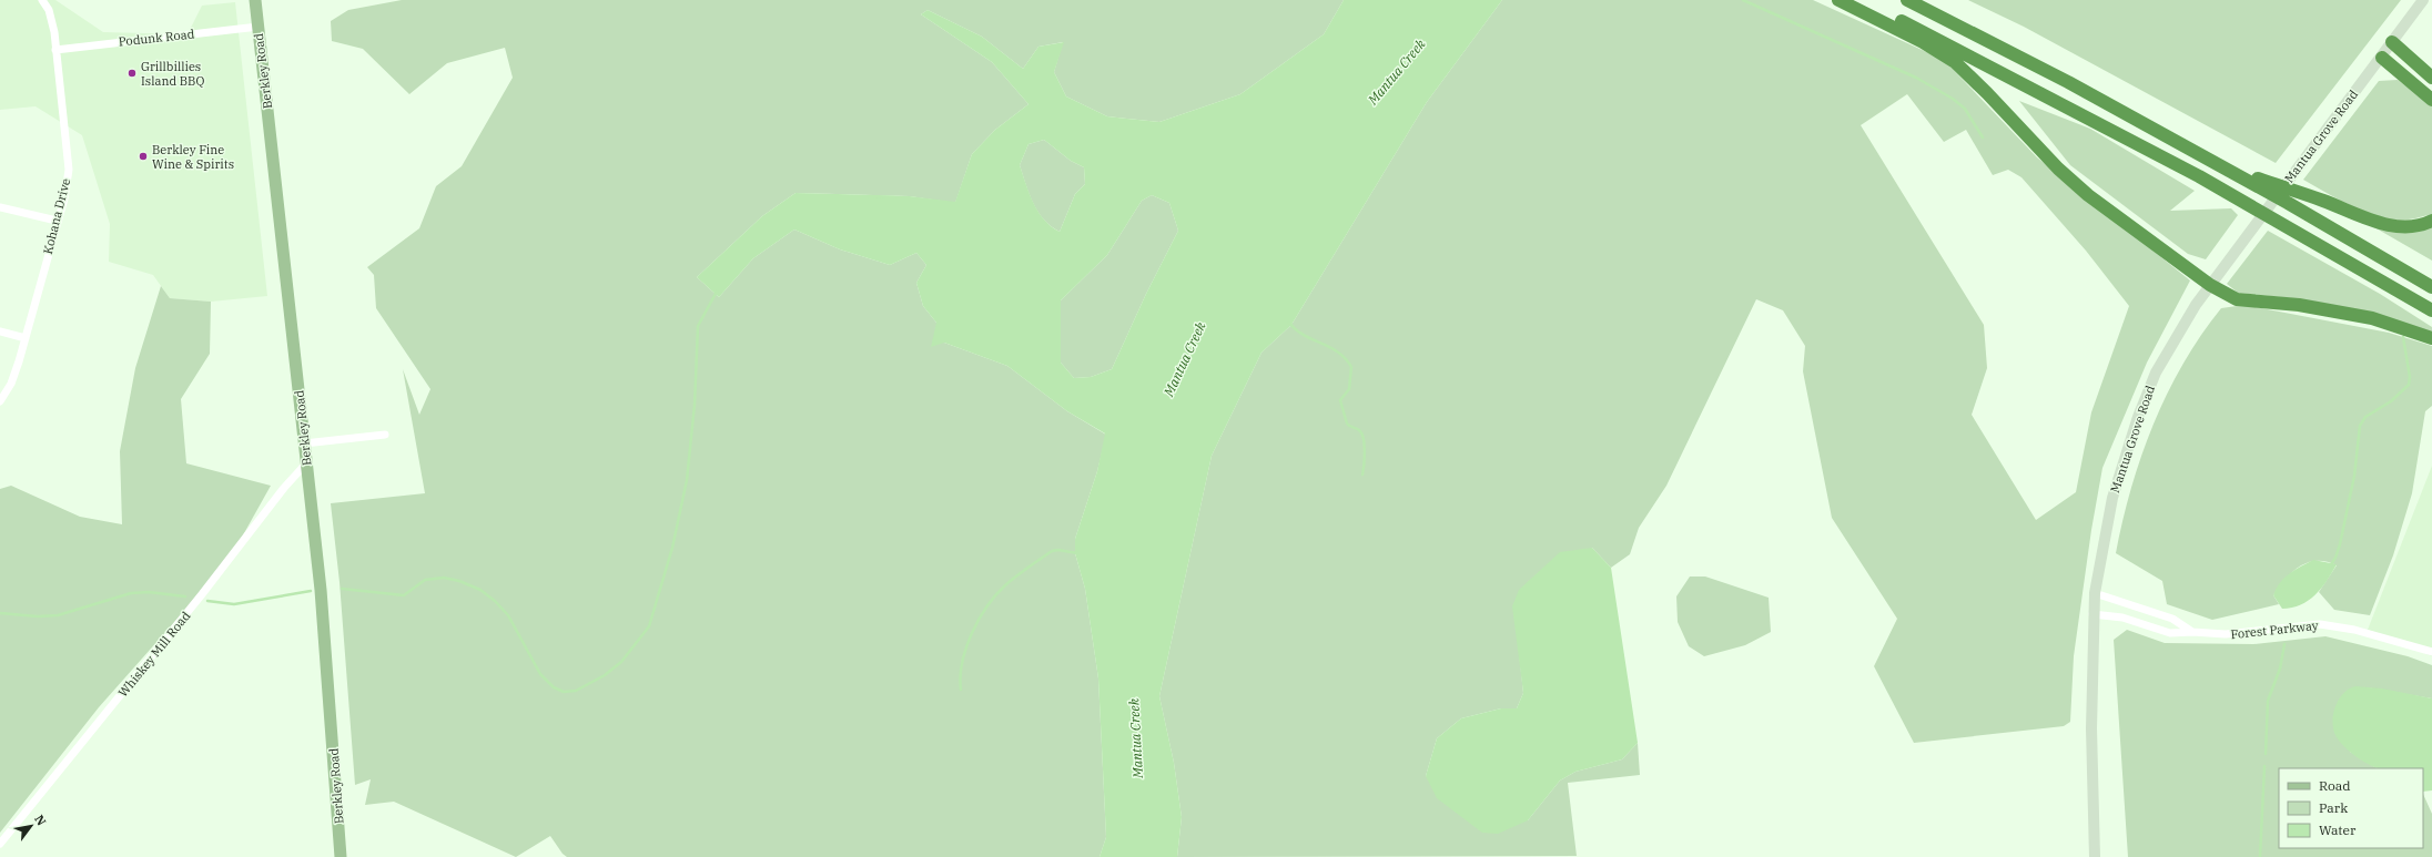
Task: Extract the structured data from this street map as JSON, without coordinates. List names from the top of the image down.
{
  "streets": {
    "main road": ["Berkley Road", "Mantua Grove Road"],
    "street": [
      "Podunk Road",
      "Kohana Drive",
      "Forest Parkway",
      "Whiskey Mill Road"
    ]
  },
  "crossings": [
    ["Podunk Road", "Berkley Road"],
    ["Podunk Road", "Kohana Drive"],
    ["Berkley Road", "Whiskey Mill Road"],
    ["Mantua Grove Road", "Forest Parkway"]
  ],
  "water": ["Mantua Creek"],
  "places": ["Grillbillies Island BBQ", "Berkley Fine Wine & Spirits"],
  "legend": ["Road", "Park", "Water"],
  "north": "top right"
}
